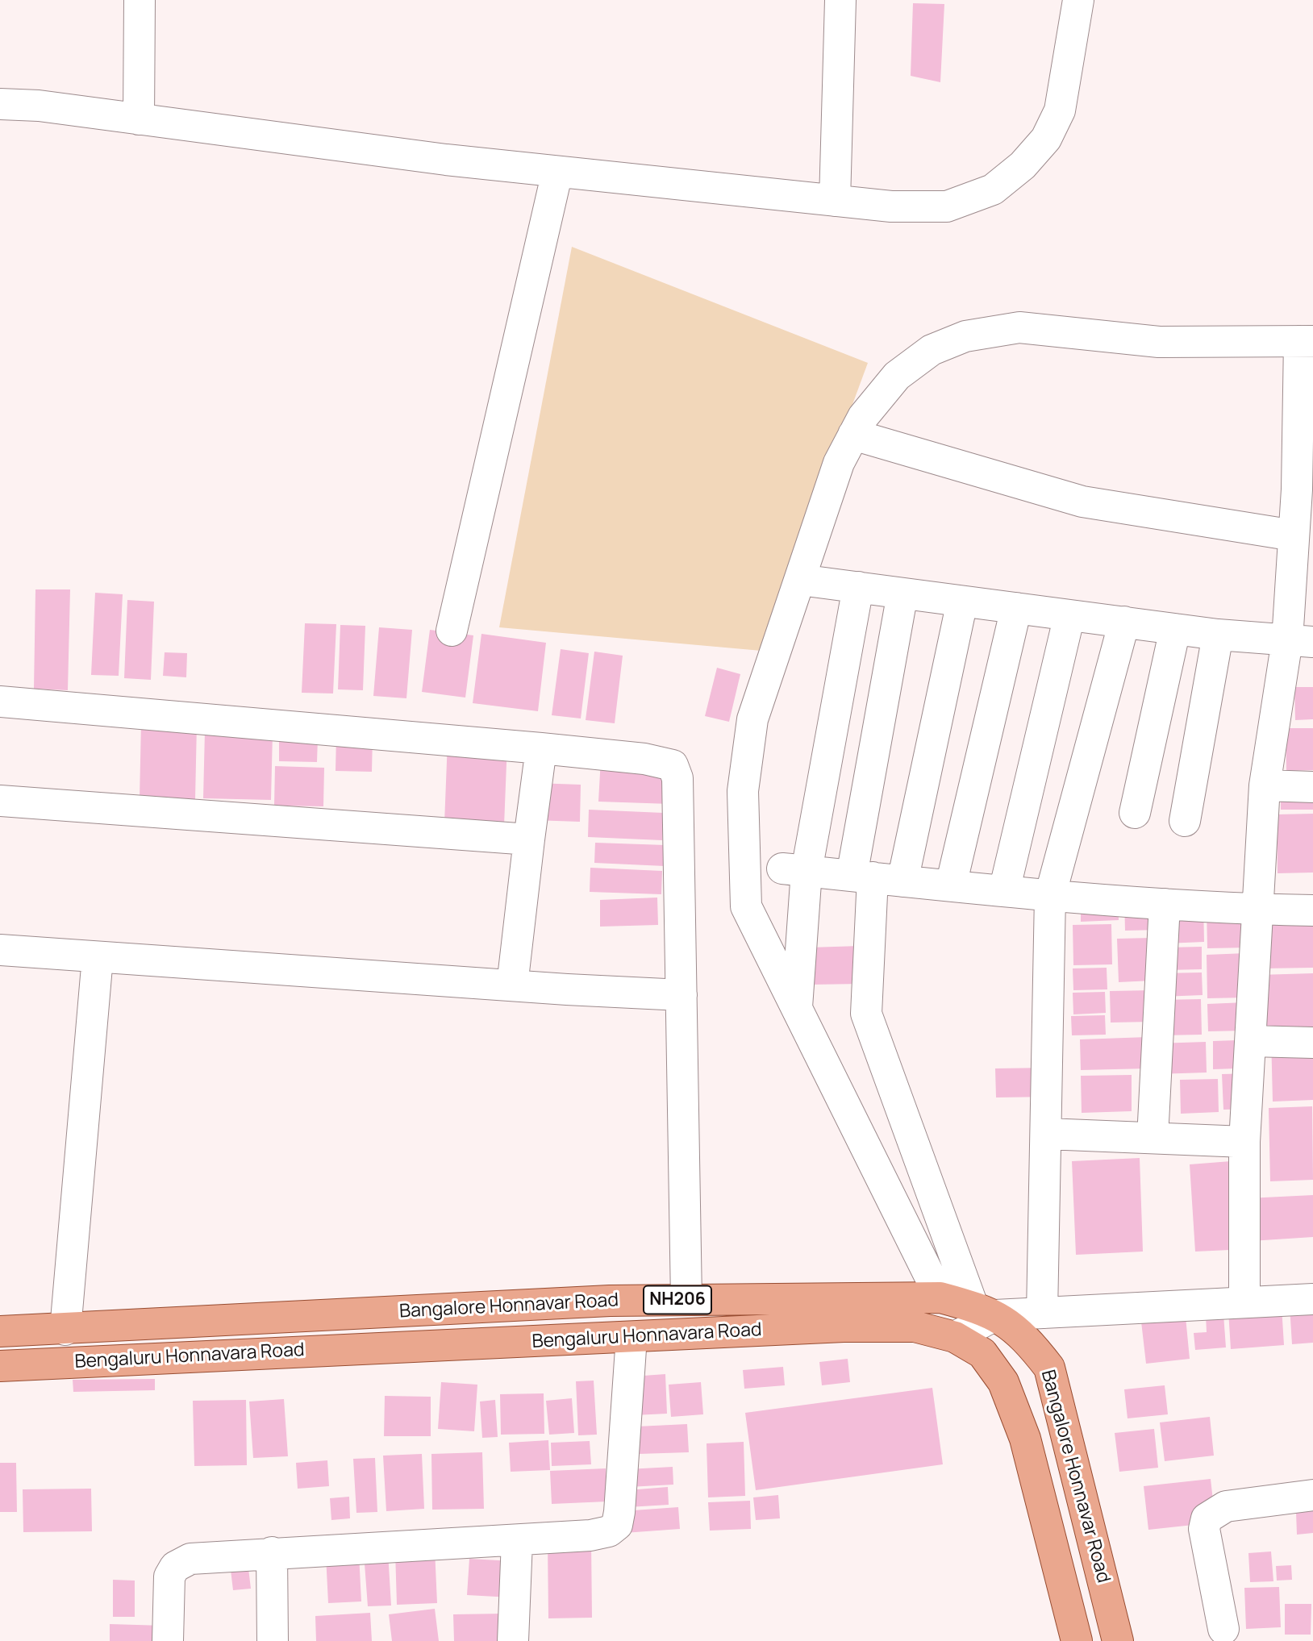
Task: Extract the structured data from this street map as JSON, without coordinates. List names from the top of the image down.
{
  "streets": {
    "main road": ["NH206", "Bangalore Honnavar Road", "Bengaluru Honnavara Road"]
  }
}
